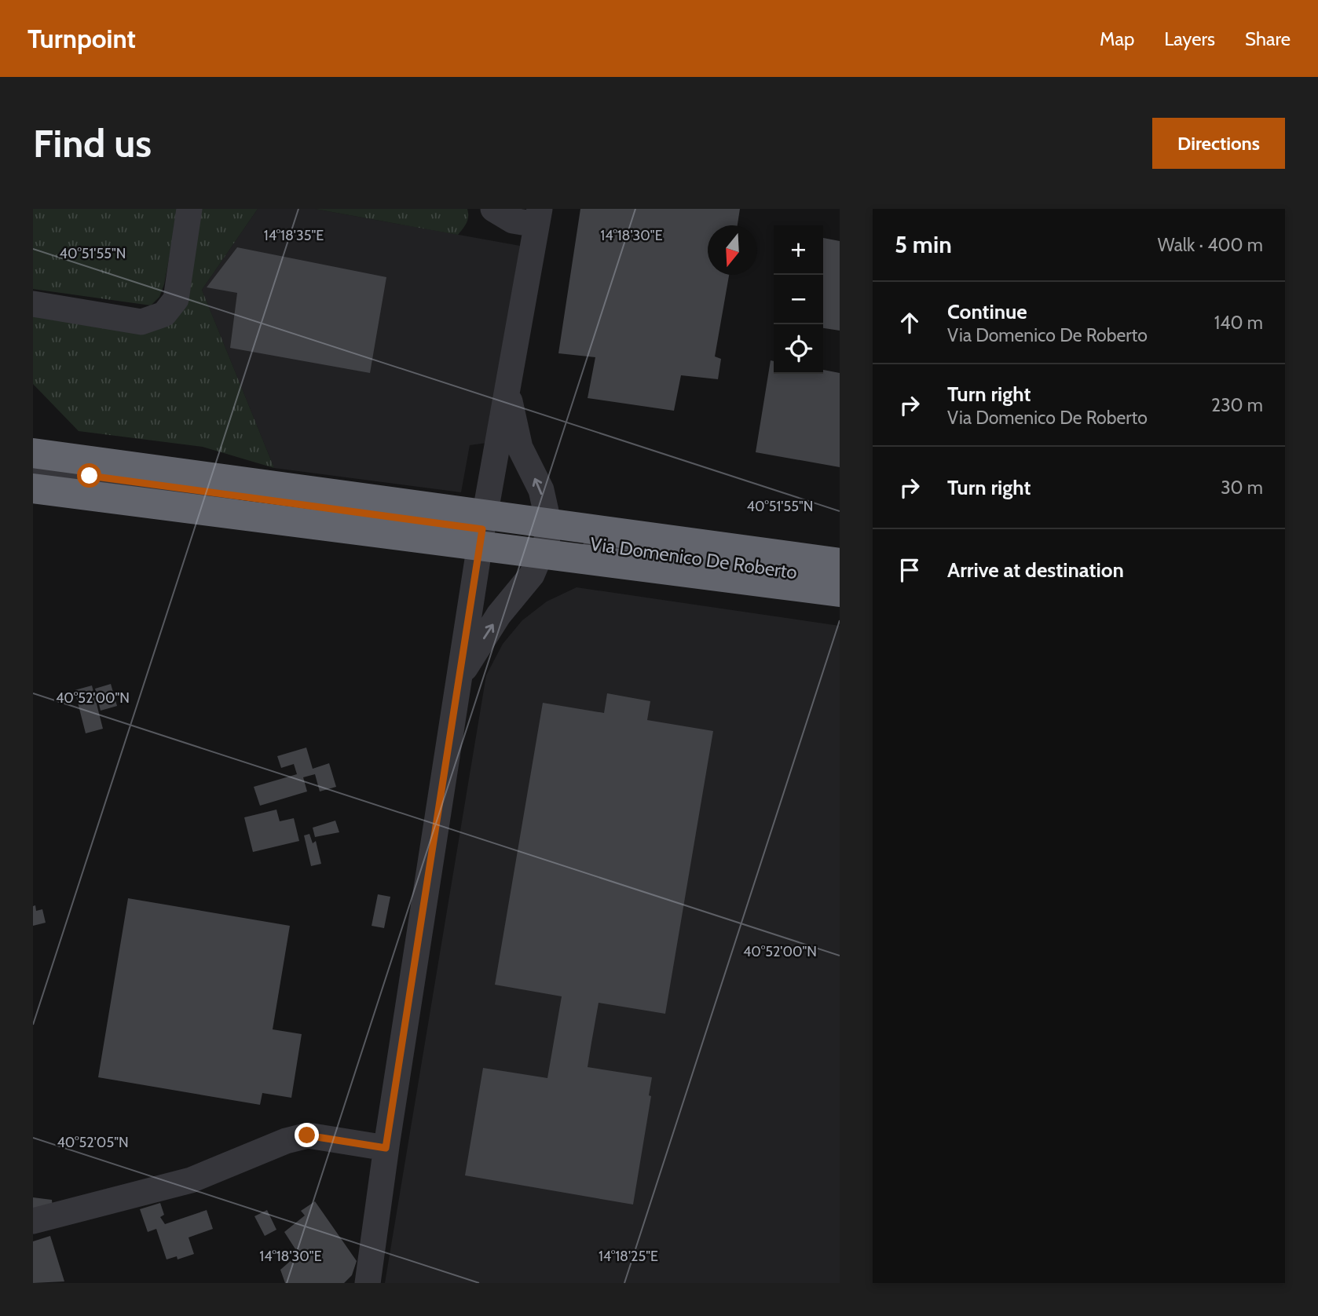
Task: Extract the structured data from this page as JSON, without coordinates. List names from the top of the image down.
{
  "streets": {
    "street": ["Via Domenico De Roberto"]
  },
  "north": "bottom",
  "page": {
    "header": "Turnpoint",
    "nav": ["Map", "Layers", "Share"],
    "buttons": "Directions",
    "title": "Find us",
    "heading": ["5 min", "Walk · 400 m"],
    "map_buttons": ["+", "−"],
    "list": [
      ["Continue", "Via Domenico De Roberto", "140 m"],
      ["Turn right", "Via Domenico De Roberto", "230 m"],
      ["Turn right", "30 m"],
      "Arrive at destination"
    ]
  },
  "coordinates": [
    "14°18'35\"E",
    "14°18'30\"E",
    "40°51'55\"N",
    "40°52'00\"N",
    "40°52'05\"N",
    "14°18'25\"E"
  ]
}
